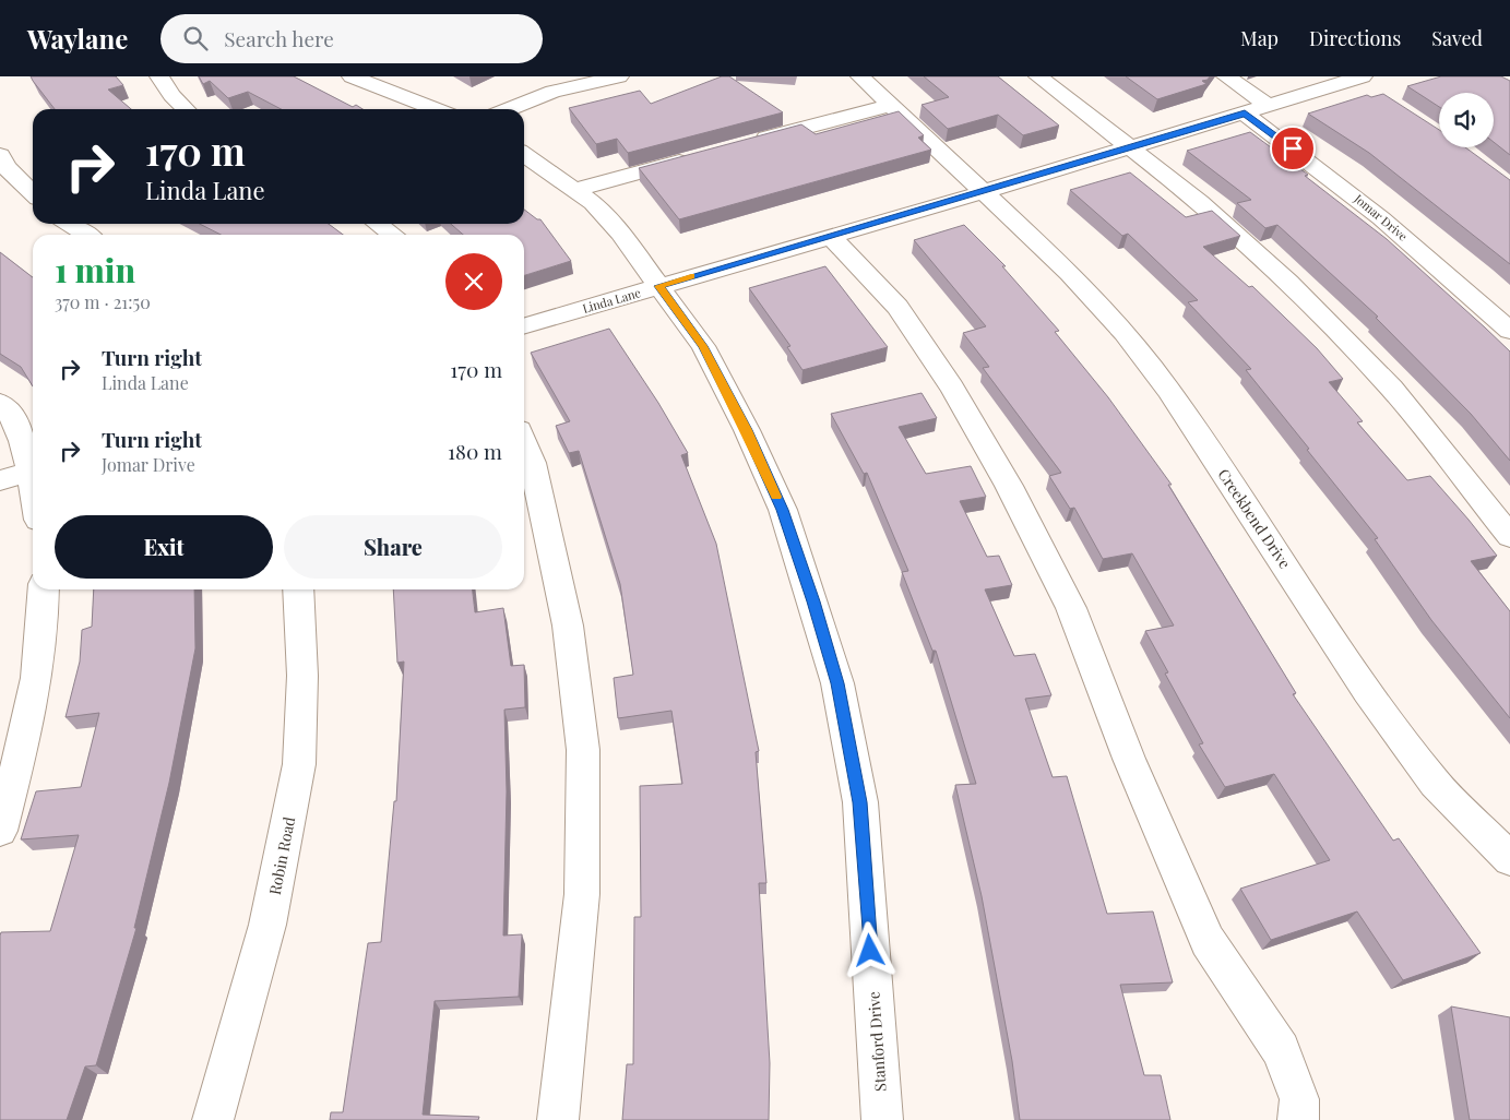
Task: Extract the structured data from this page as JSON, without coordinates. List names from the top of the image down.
{
  "streets": {
    "street": [
      "Jomar Drive",
      "Linda Lane",
      "Creekbend Drive",
      "Robin Road",
      "Stanford Drive"
    ]
  },
  "crossings": [
    ["Jomar Drive", "Linda Lane"],
    ["Linda Lane", "Creekbend Drive"],
    ["Linda Lane", "Stanford Drive"]
  ],
  "page": {
    "header": "Waylane",
    "search": "Search here",
    "nav": ["Map", "Directions", "Saved"],
    "turn": ["170 m", "Linda Lane"],
    "heading": ["1 min", "370 m · 21:50"],
    "list": [
      {
        "name": "Turn right",
        "note": "Linda Lane",
        "value": "170 m"
      },
      {
        "name": "Turn right",
        "note": "Jomar Drive",
        "value": "180 m"
      }
    ],
    "buttons": ["Exit", "Share"]
  }
}
